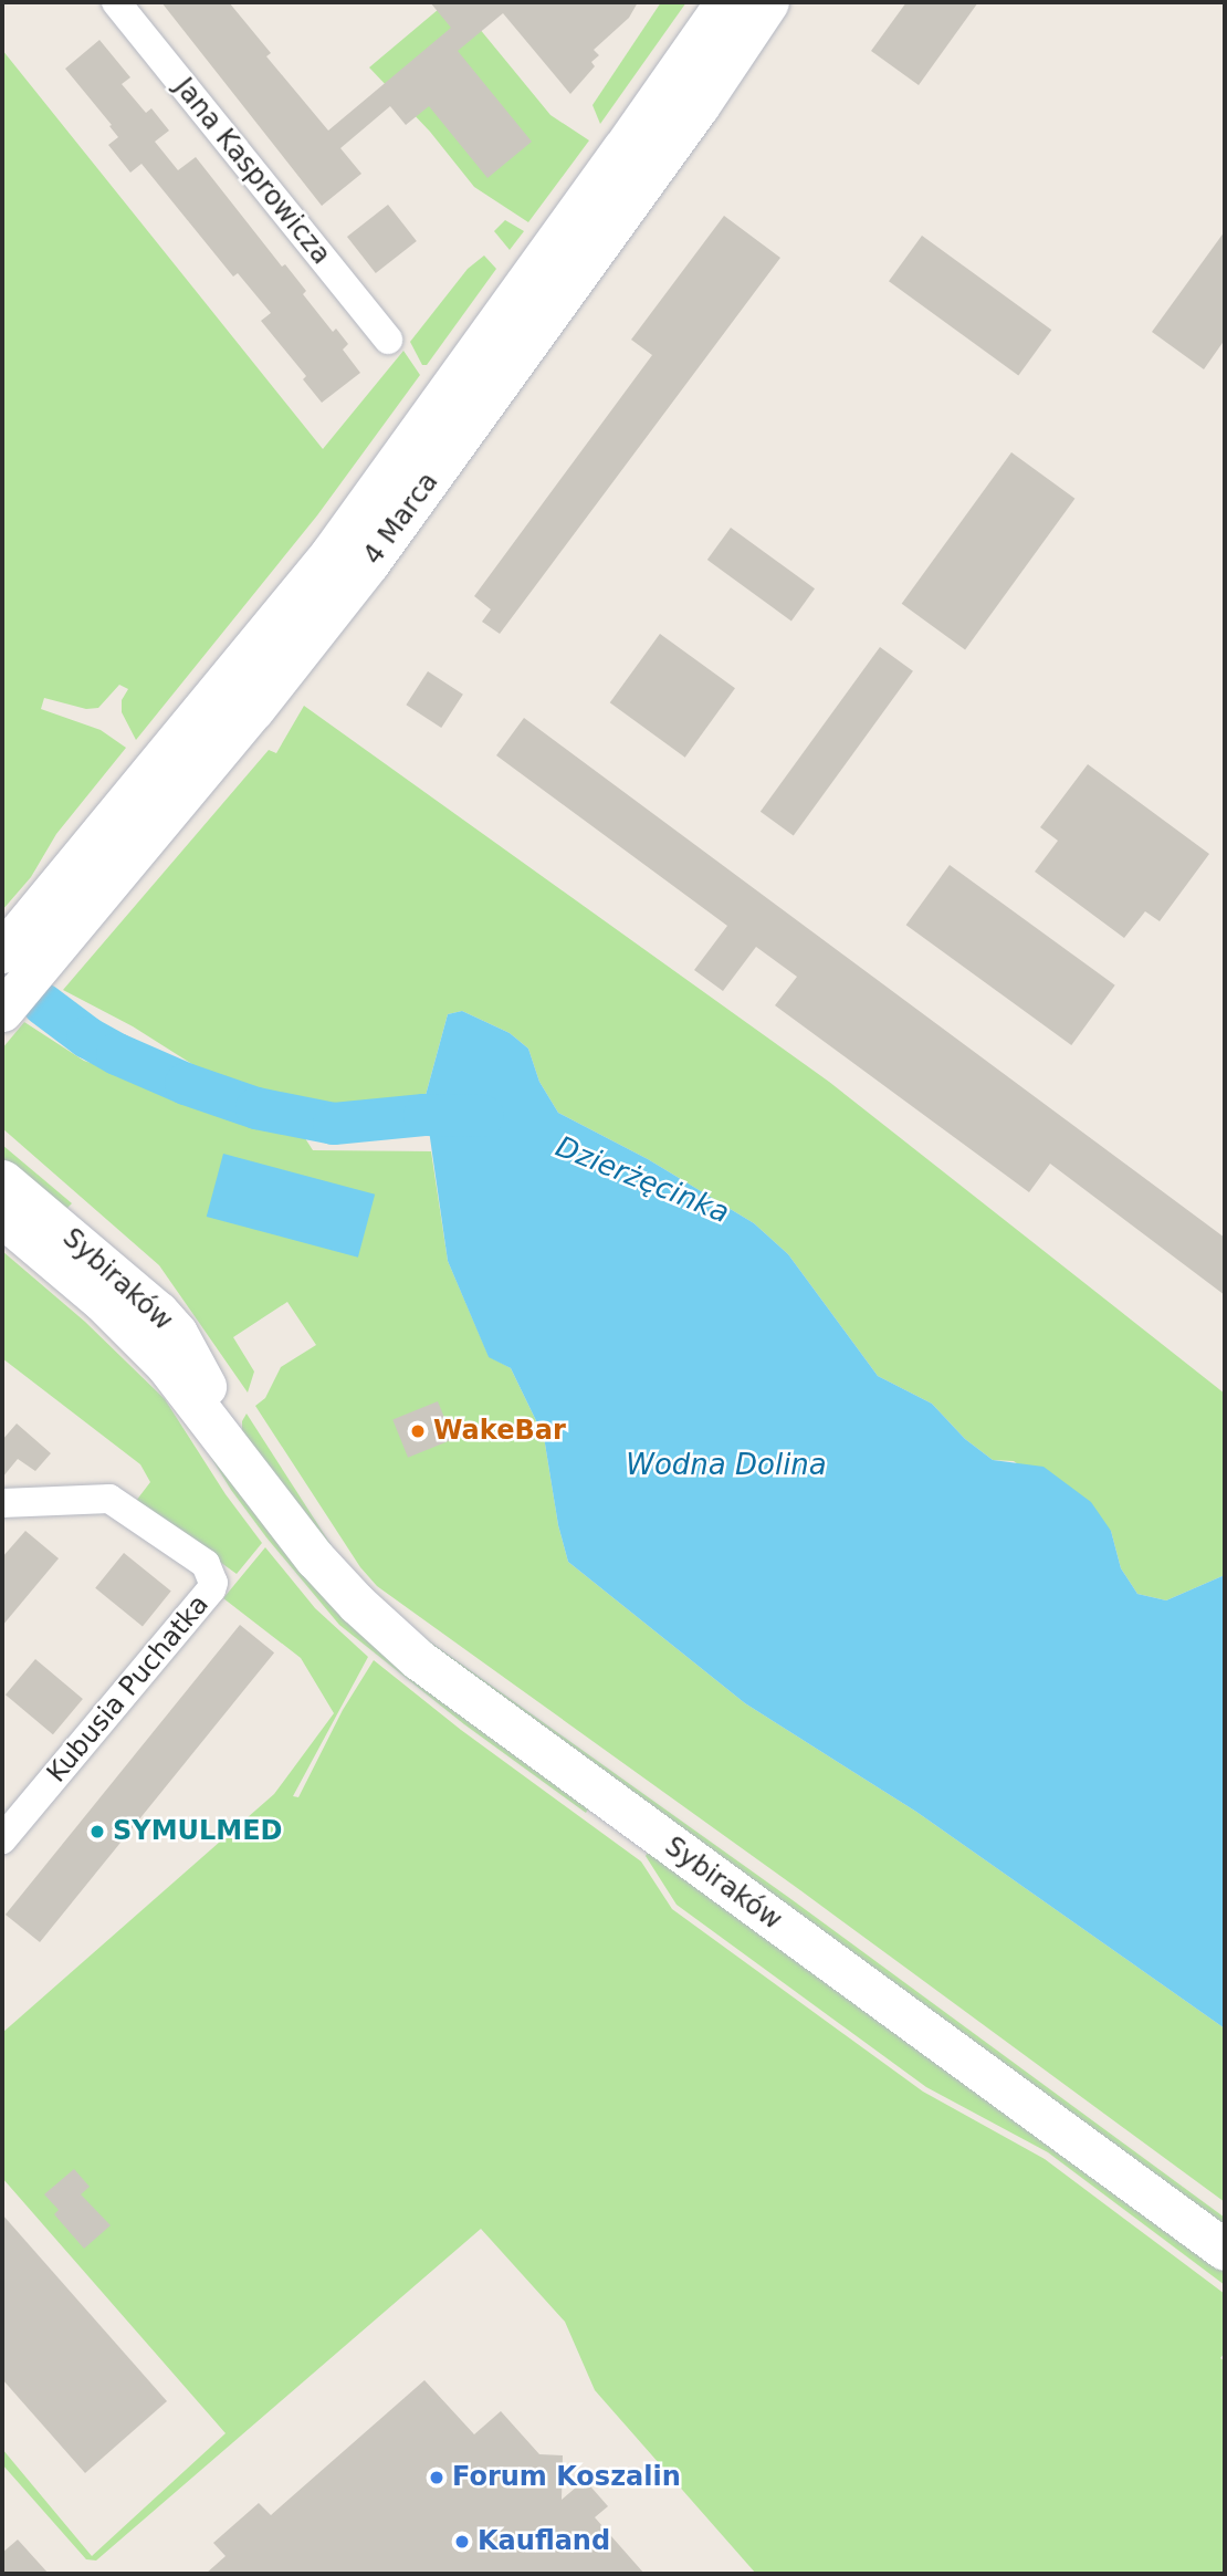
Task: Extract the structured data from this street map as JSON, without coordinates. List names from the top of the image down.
{
  "streets": {
    "main road": ["4 Marca", "Sybiraków"],
    "street": ["Jana Kasprowicza", "Kubusia Puchatka"]
  },
  "water": ["Dzierżęcinka", "Wodna Dolina"],
  "places": [
    "WakeBar",
    "SYMULMED",
    "Forum Koszalin",
    "Kaufland"
  ]
}
